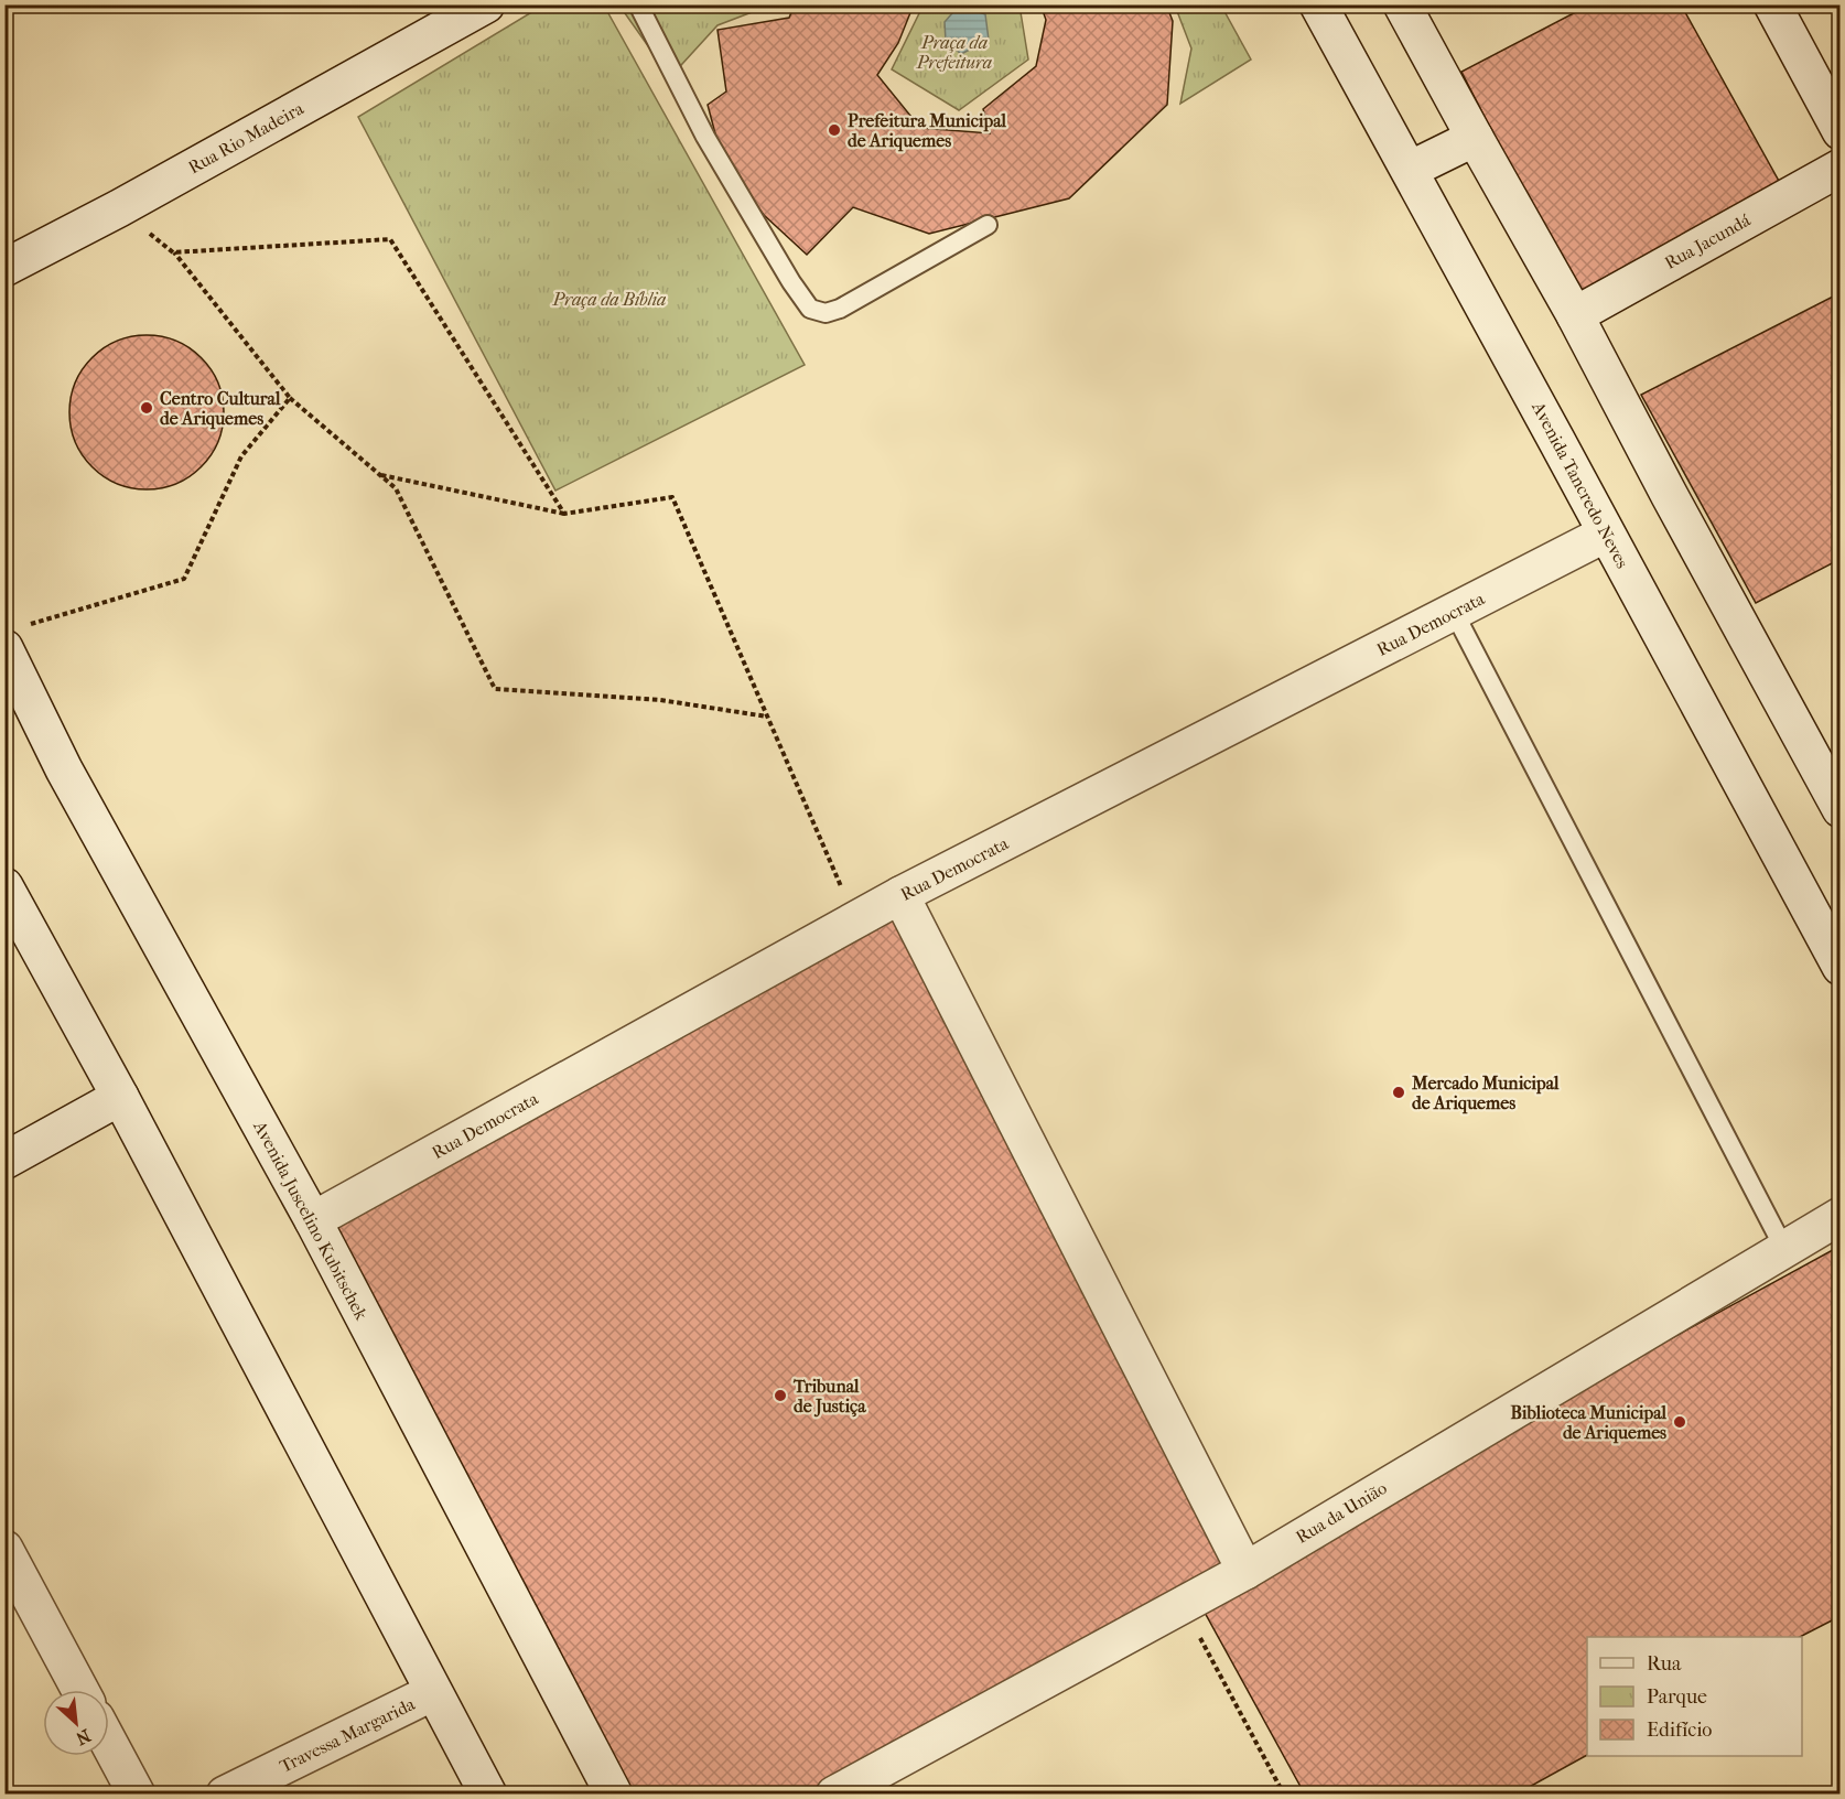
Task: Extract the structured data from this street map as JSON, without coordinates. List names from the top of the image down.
{
  "streets": {
    "street": [
      "Rua Rio Madeira",
      "Rua Jacundá",
      "Avenida Tancredo Neves",
      "Rua Democrata",
      "Avenida Juscelino Kubitschek",
      "Rua da União",
      "Travessa Margarida"
    ]
  },
  "crossings": [
    ["Avenida Tancredo Neves", "Rua Democrata"],
    ["Rua Democrata", "Avenida Juscelino Kubitschek"]
  ],
  "parks": ["Praça da Prefeitura", "Praça da Bíblia"],
  "places": [
    "Prefeitura Municipal de Ariquemes",
    "Centro Cultural de Ariquemes",
    "Mercado Municipal de Ariquemes",
    "Tribunal de Justiça",
    "Biblioteca Municipal de Ariquemes"
  ],
  "legend": ["Rua", "Parque", "Edifício"],
  "north": "bottom right"
}
